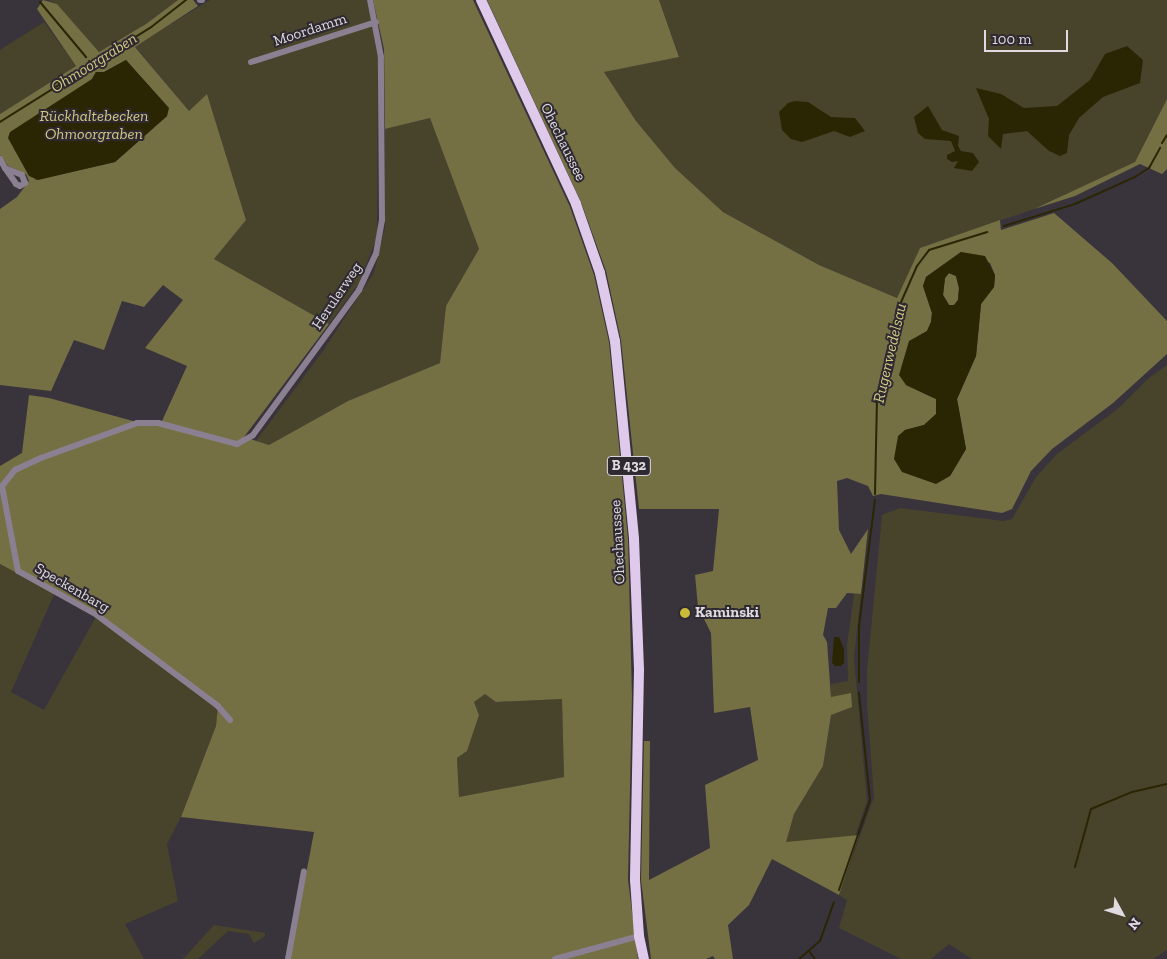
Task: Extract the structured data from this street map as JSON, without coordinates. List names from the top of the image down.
{
  "streets": {
    "main road": ["Ohechaussee", "B 432"],
    "street": ["Moordamm", "Herulerweg", "Speckenbarg"]
  },
  "crossings": [
    ["Moordamm", "Herulerweg"],
    ["Herulerweg", "Speckenbarg"]
  ],
  "water": ["Ohmoorgraben", "Rückhaltebecken Ohmoorgraben", "Rugenwedelsau"],
  "places": ["Kaminski"],
  "scale_bar": "100 m",
  "north": "bottom right"
}
